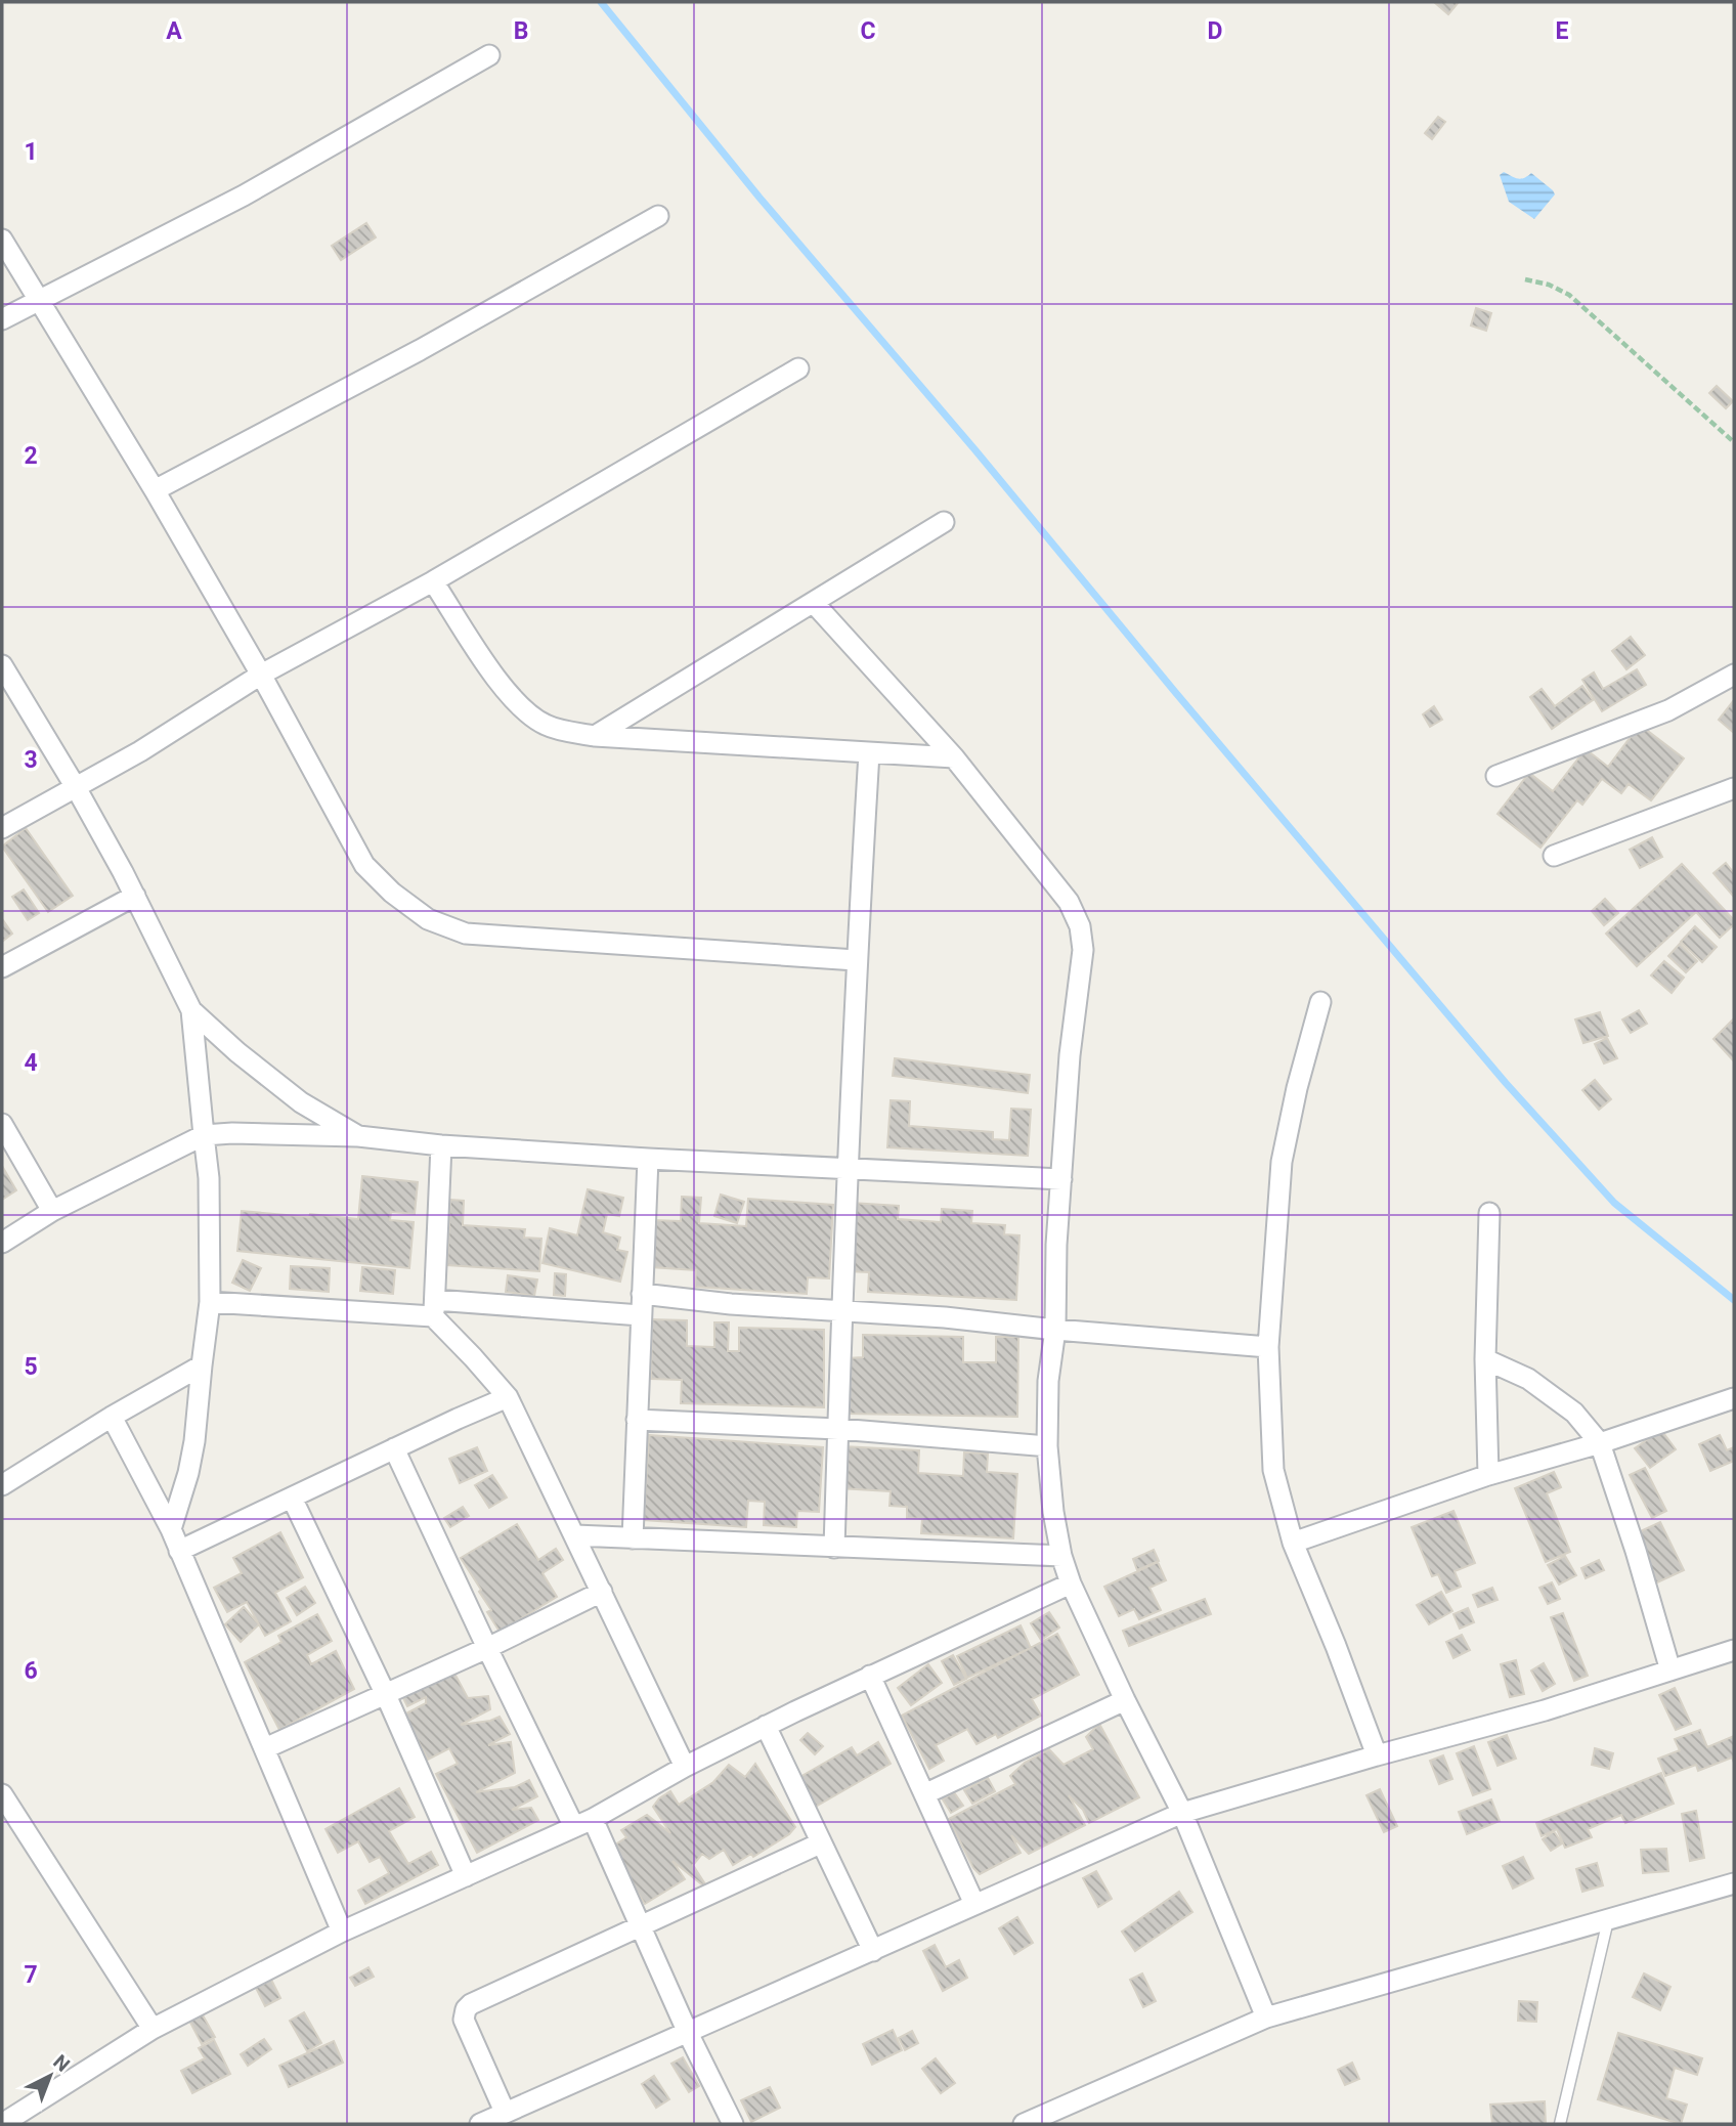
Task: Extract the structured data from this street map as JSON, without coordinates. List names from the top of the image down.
{
  "north": "top right",
  "grid": {
    "columns": [
      "A",
      "B",
      "C",
      "D",
      "E"
    ],
    "rows": [
      "1",
      "2",
      "3",
      "4",
      "5",
      "6",
      "7"
    ]
  }
}
